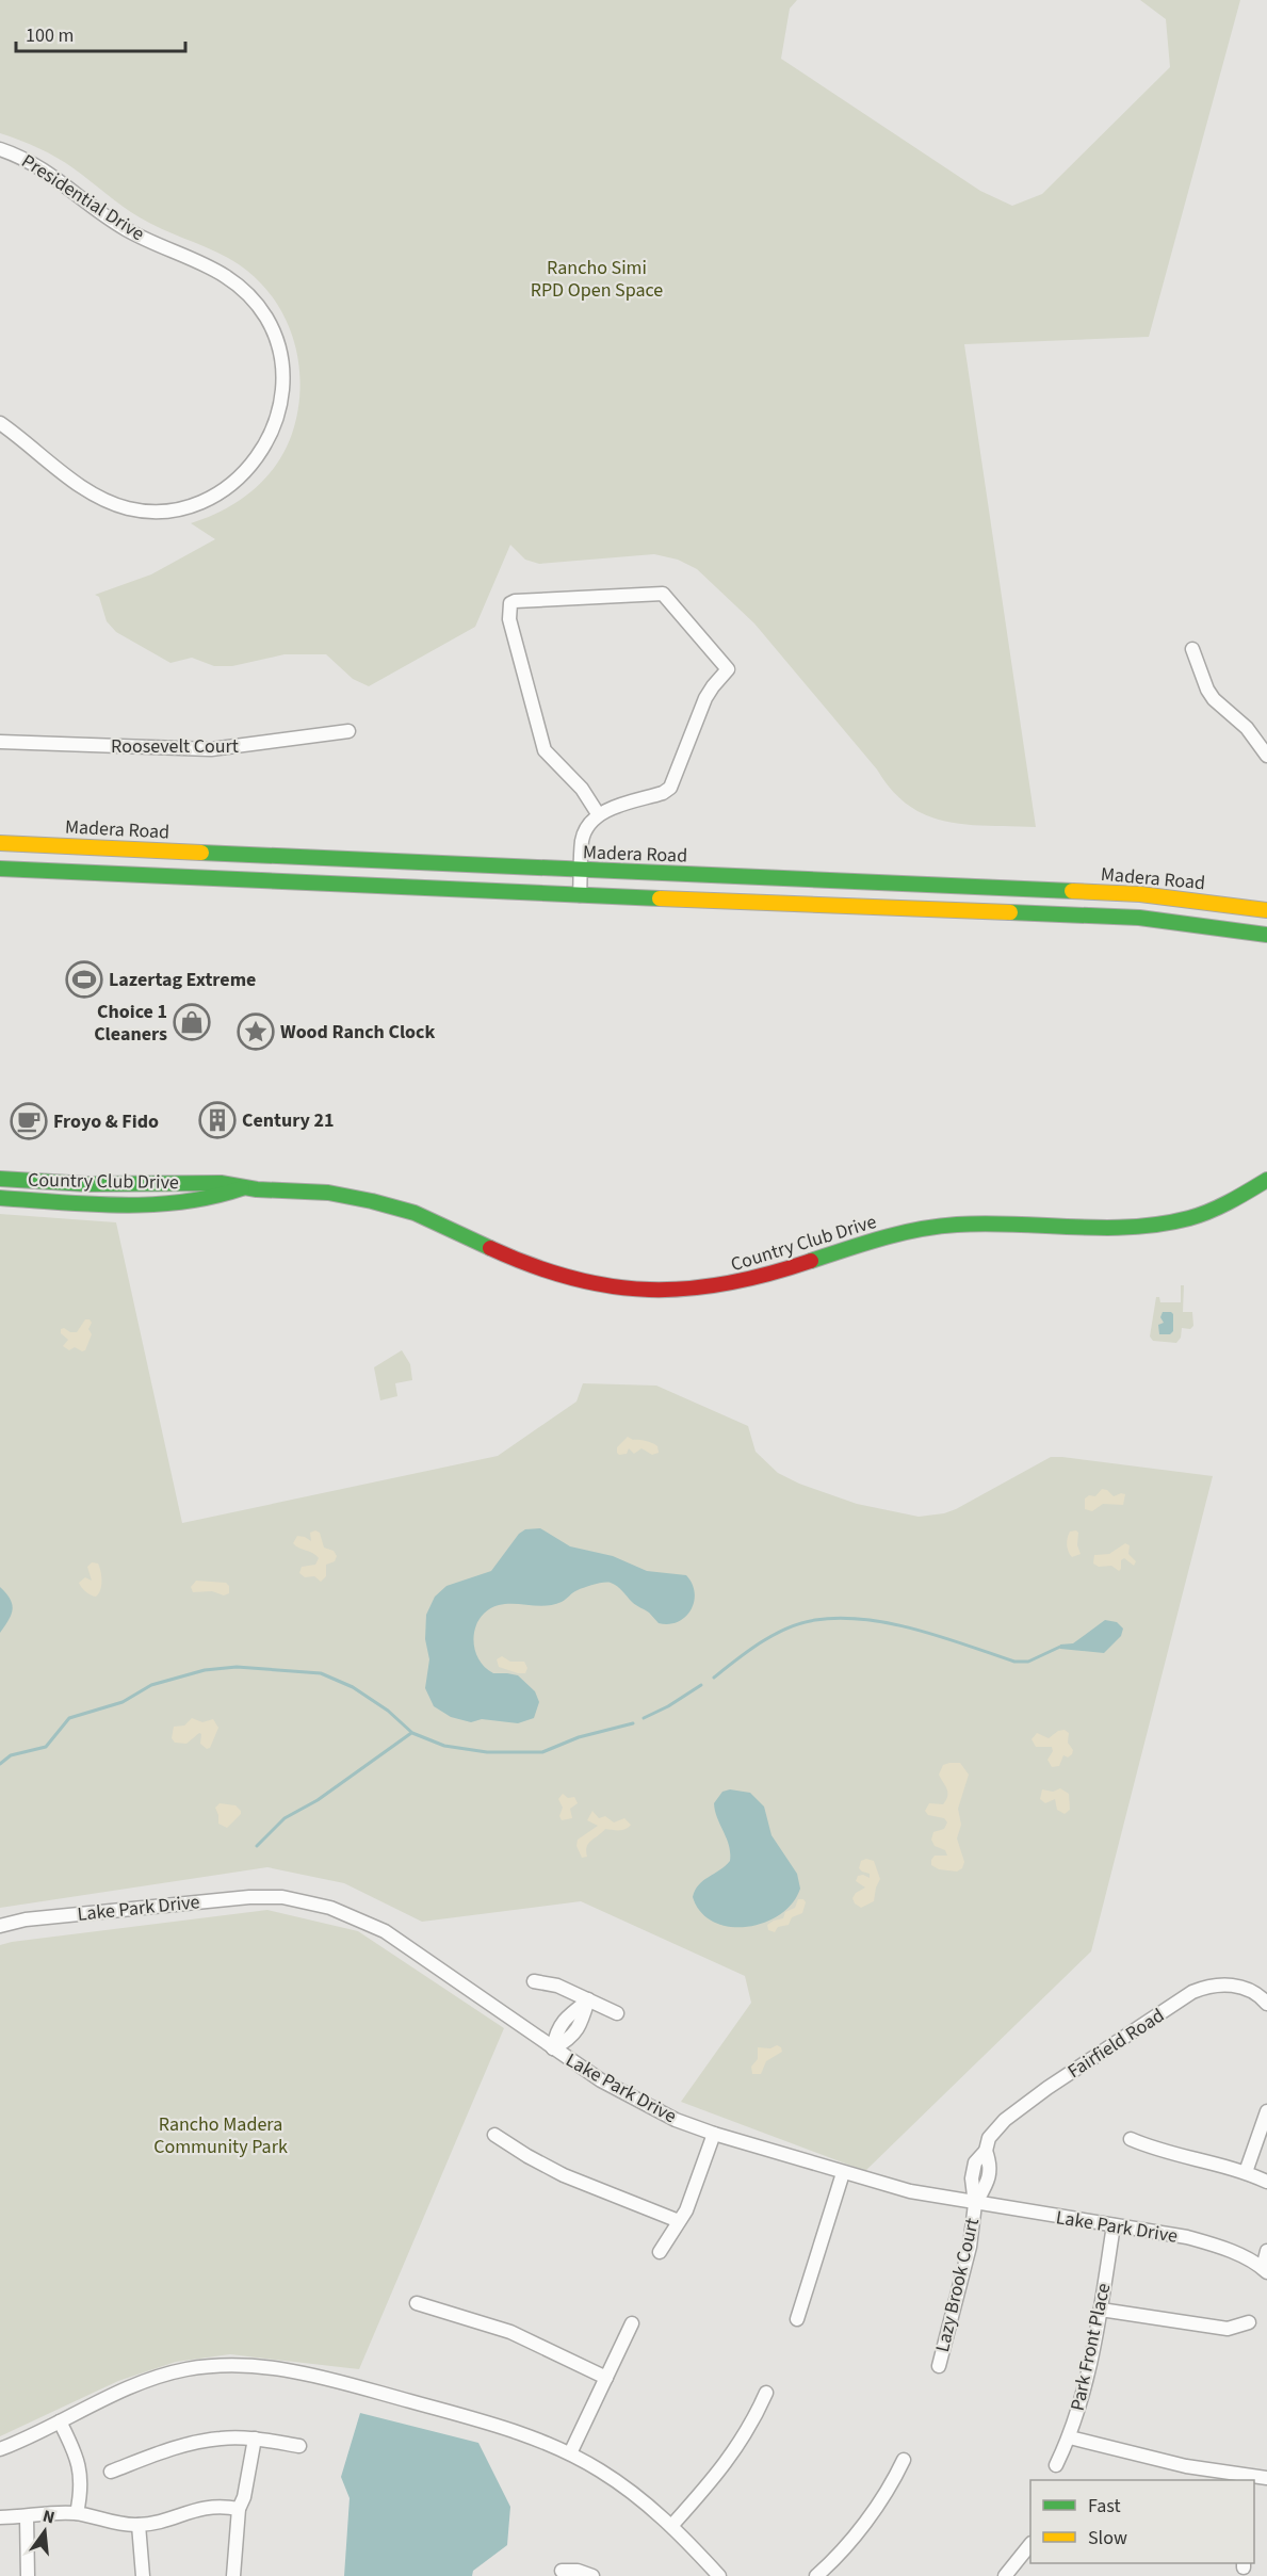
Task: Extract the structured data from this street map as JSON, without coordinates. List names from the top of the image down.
{
  "streets": {
    "main road": ["Madera Road", "Country Club Drive"],
    "street": [
      "Presidential Drive",
      "Roosevelt Court",
      "Lake Park Drive",
      "Fairfield Road",
      "Lazy Brook Court",
      "Park Front Place"
    ]
  },
  "crossings": [
    ["Lake Park Drive", "Fairfield Road"],
    ["Lake Park Drive", "Lazy Brook Court"],
    ["Lake Park Drive", "Park Front Place"],
    ["Fairfield Road", "Lazy Brook Court"]
  ],
  "parks": ["Rancho Simi RPD Open Space", "Rancho Madera Community Park"],
  "places": {
    "sports": ["Lazertag Extreme"],
    "shop": ["Choice 1 Cleaners"],
    "place": ["Wood Ranch Clock"],
    "building": ["Century 21"],
    "cafe": ["Froyo & Fido"]
  },
  "legend": ["Fast", "Slow"],
  "scale_bar": "100 m",
  "north": "top"
}
